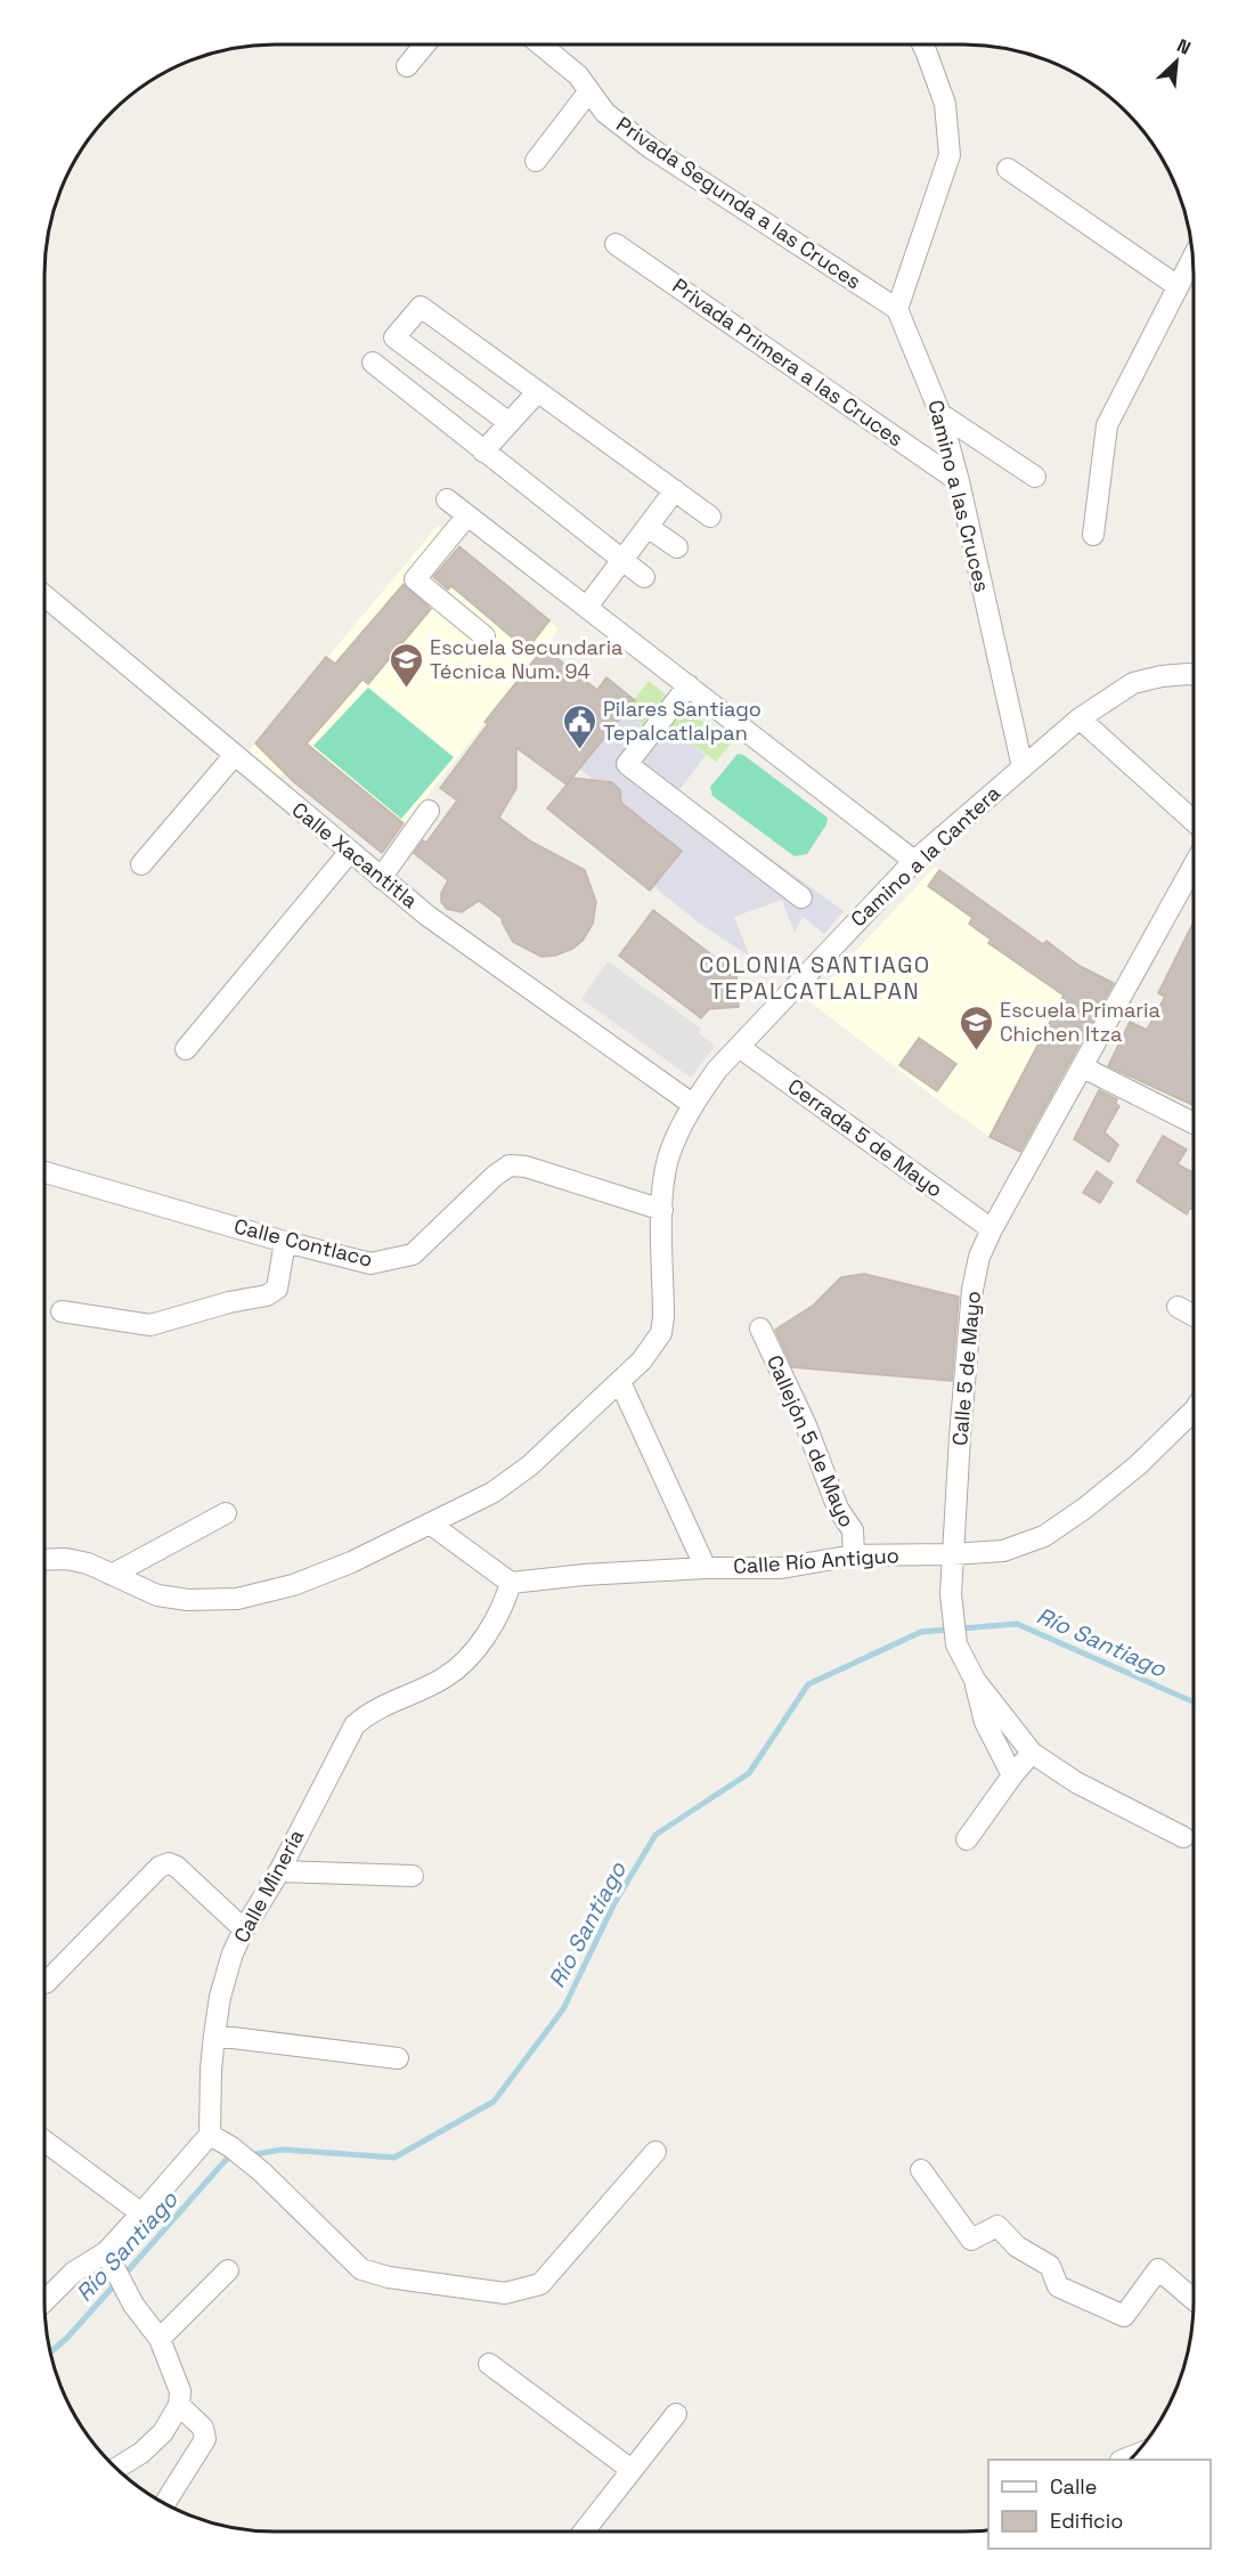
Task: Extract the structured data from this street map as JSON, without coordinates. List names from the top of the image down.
{
  "streets": {
    "street": [
      "Privada Segunda a las Cruces",
      "Privada Primera a las Cruces",
      "Camino a las Cruces",
      "Calle Xacantitla",
      "Camino a la Cantera",
      "Cerrada 5 de Mayo",
      "Calle Contlaco",
      "Calle 5 de Mayo",
      "Callejón 5 de Mayo",
      "Calle Río Antiguo",
      "Calle Minería"
    ]
  },
  "crossings": [
    ["Privada Segunda a las Cruces", "Camino a las Cruces"],
    ["Privada Primera a las Cruces", "Camino a las Cruces"],
    ["Camino a las Cruces", "Camino a la Cantera"],
    ["Calle Xacantitla", "Camino a la Cantera"],
    ["Camino a la Cantera", "Cerrada 5 de Mayo"],
    ["Camino a la Cantera", "Calle Contlaco"],
    ["Cerrada 5 de Mayo", "Calle 5 de Mayo"],
    ["Calle 5 de Mayo", "Calle Río Antiguo"],
    ["Callejón 5 de Mayo", "Calle Río Antiguo"],
    ["Calle Río Antiguo", "Calle Minería"]
  ],
  "districts": ["COLONIA SANTIAGO TEPALCATLALPAN"],
  "water": ["Río Santiago"],
  "places": {
    "school or university": ["Escuela Secundaria Técnica Num. 94", "Escuela Primaria Chichen Itza"],
    "public building": ["Pilares Santiago Tepalcatlalpan"]
  },
  "legend": ["Calle", "Edificio"],
  "north": "top right"
}
